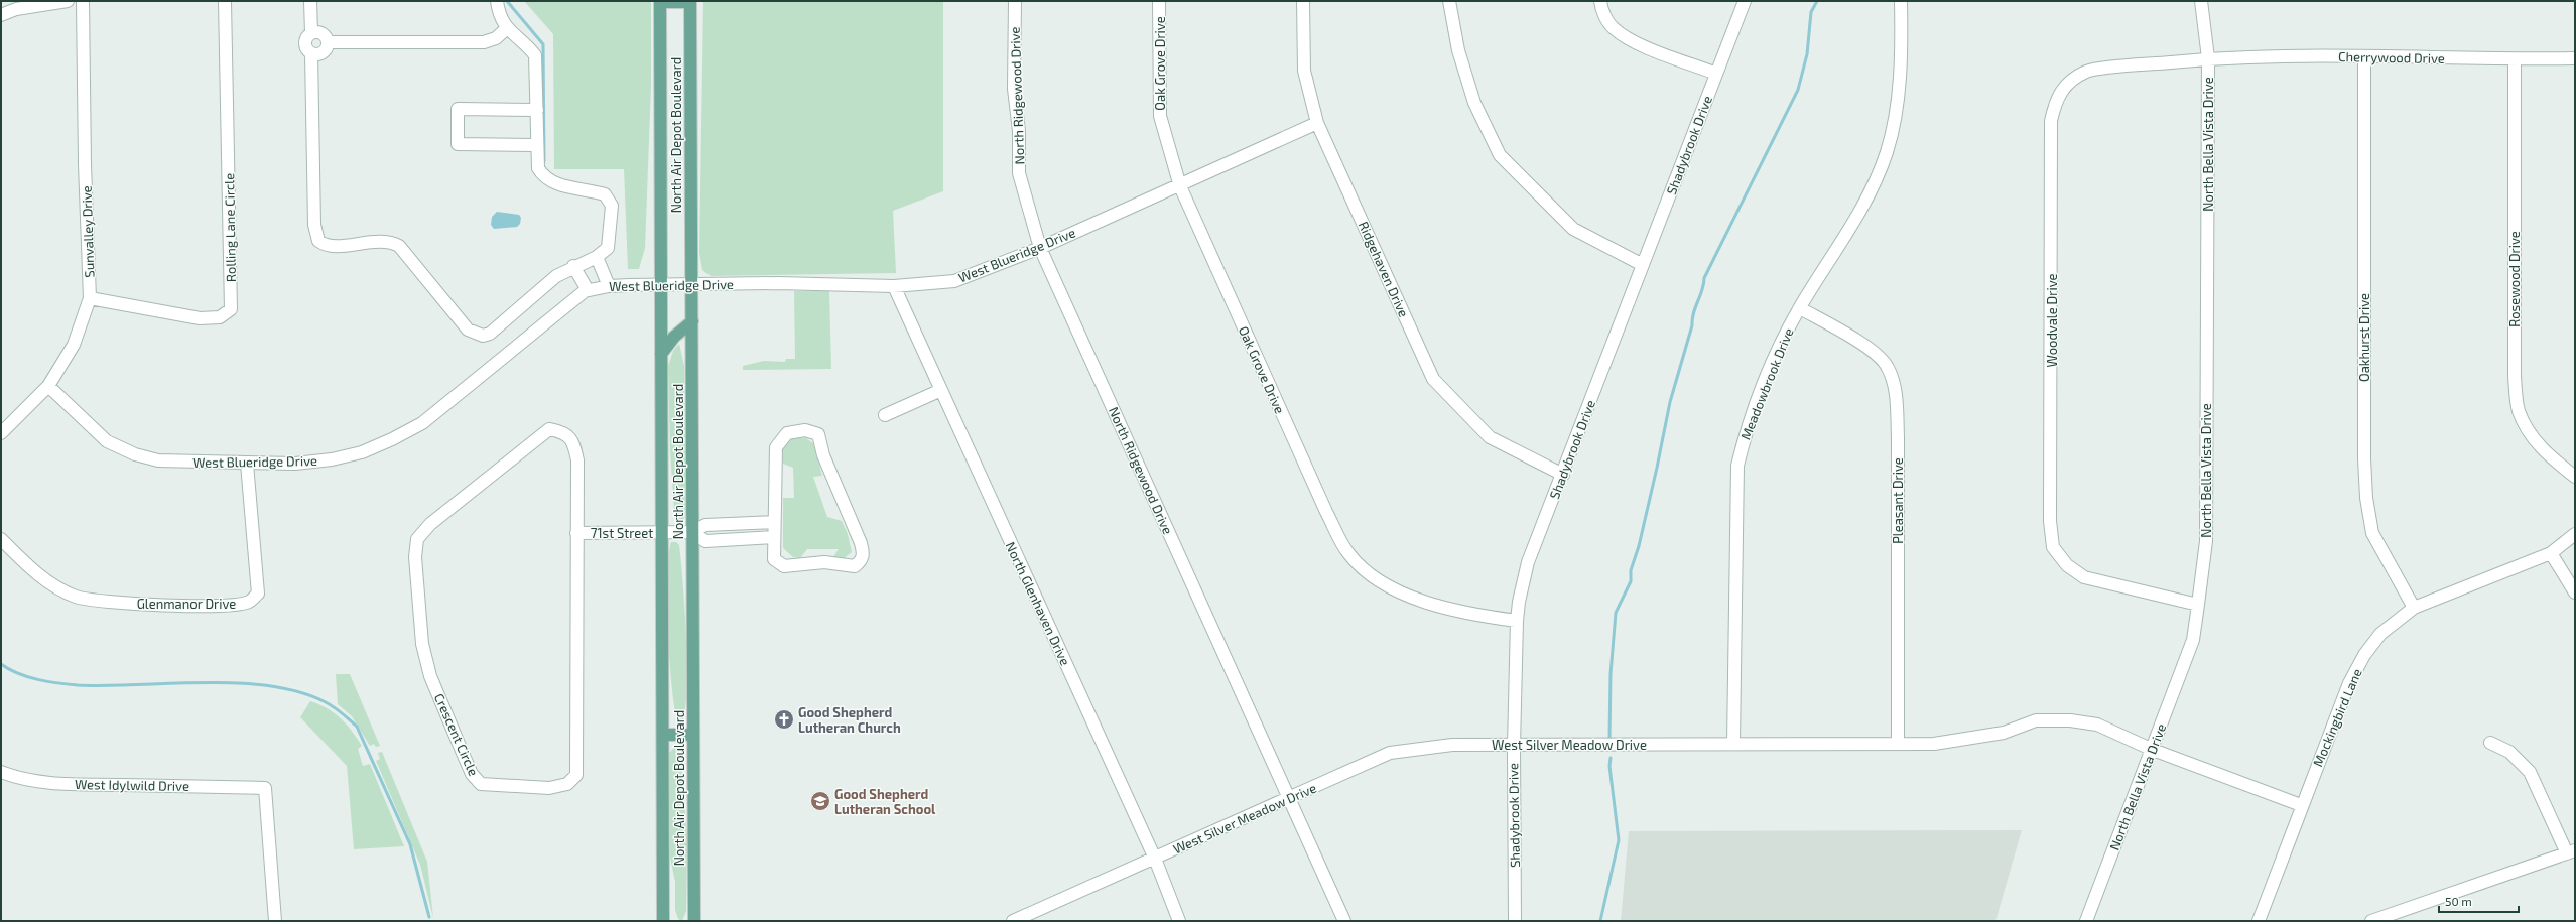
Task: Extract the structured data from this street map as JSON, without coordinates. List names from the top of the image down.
{
  "streets": {
    "main road": ["North Air Depot Boulevard"],
    "street": [
      "Cherrywood Drive",
      "Oak Grove Drive",
      "North Ridgewood Drive",
      "North Bella Vista Drive",
      "Shadybrook Drive",
      "Rolling Lane Circle",
      "Sunvalley Drive",
      "West Blueridge Drive",
      "Ridgehaven Drive",
      "Rosewood Drive",
      "Woodvale Drive",
      "Oakhurst Drive",
      "Meadowbrook Drive",
      "Pleasant Drive",
      "71st Street",
      "Glenmanor Drive",
      "North Glenhaven Drive",
      "Mockingbird Lane",
      "Crescent Circle",
      "West Silver Meadow Drive",
      "West Idylwild Drive"
    ]
  },
  "crossings": [
    ["Cherrywood Drive", "North Bella Vista Drive"],
    ["Cherrywood Drive", "Rosewood Drive"],
    ["Cherrywood Drive", "Woodvale Drive"],
    ["Cherrywood Drive", "Oakhurst Drive"],
    ["Oak Grove Drive", "Shadybrook Drive"],
    ["Oak Grove Drive", "West Blueridge Drive"],
    ["North Ridgewood Drive", "West Blueridge Drive"],
    ["North Ridgewood Drive", "West Silver Meadow Drive"],
    ["North Air Depot Boulevard", "West Blueridge Drive"],
    ["North Air Depot Boulevard", "71st Street"],
    ["North Bella Vista Drive", "Woodvale Drive"],
    ["North Bella Vista Drive", "West Silver Meadow Drive"],
    ["Shadybrook Drive", "Ridgehaven Drive"],
    ["Shadybrook Drive", "West Silver Meadow Drive"],
    ["Rolling Lane Circle", "Sunvalley Drive"],
    ["Sunvalley Drive", "West Blueridge Drive"],
    ["West Blueridge Drive", "Ridgehaven Drive"],
    ["West Blueridge Drive", "Glenmanor Drive"],
    ["West Blueridge Drive", "North Glenhaven Drive"],
    ["Oakhurst Drive", "Mockingbird Lane"],
    ["Meadowbrook Drive", "Pleasant Drive"],
    ["Meadowbrook Drive", "West Silver Meadow Drive"],
    ["Pleasant Drive", "West Silver Meadow Drive"],
    ["71st Street", "Crescent Circle"],
    ["North Glenhaven Drive", "West Silver Meadow Drive"],
    ["Mockingbird Lane", "West Silver Meadow Drive"]
  ],
  "places": {
    "church": ["Good Shepherd Lutheran Church"],
    "school or university": ["Good Shepherd Lutheran School"]
  },
  "scale_bar": "50 m"
}
